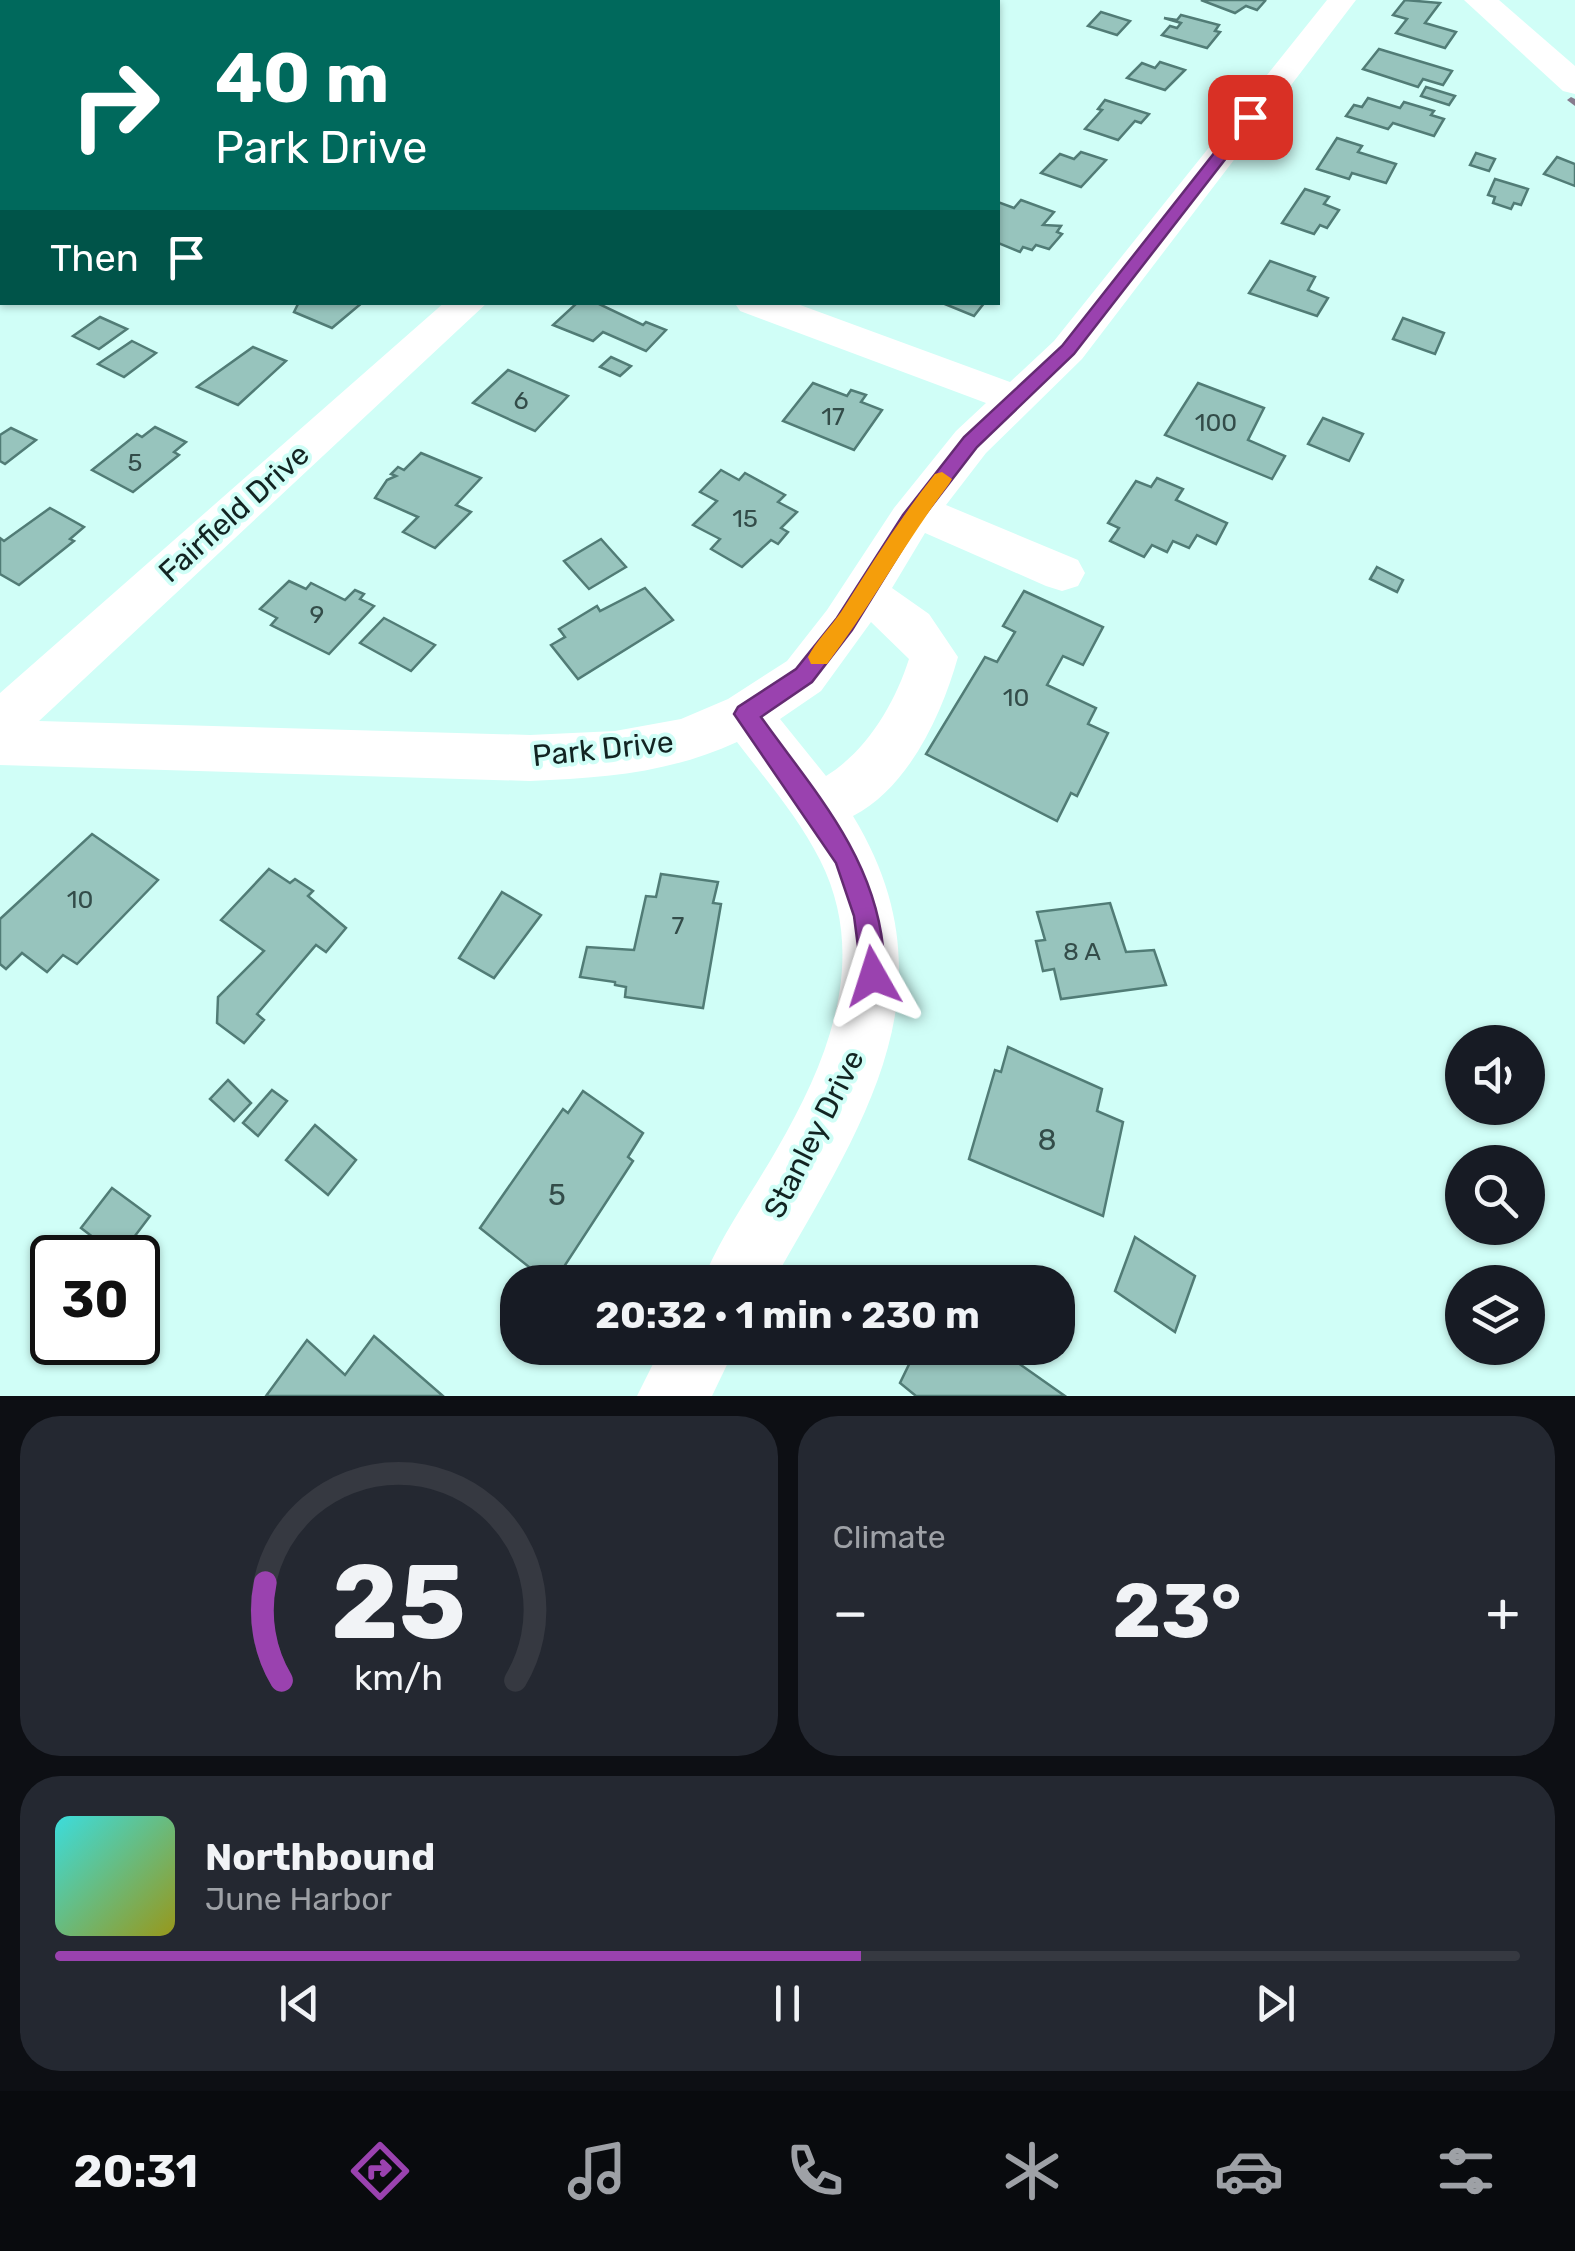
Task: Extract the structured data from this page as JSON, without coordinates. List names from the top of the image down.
{
  "streets": {
    "street": ["Fairfield Drive", "Park Drive", "Stanley Drive"]
  },
  "crossings": [
    ["Park Drive", "Stanley Drive"]
  ],
  "house_numbers": [
    "6",
    "17",
    "100",
    "5",
    "15",
    "9",
    "10",
    "10",
    "7",
    "8 A",
    "8",
    "5"
  ],
  "page": {
    "turn": ["40 m", "Park Drive"],
    "then": "Then",
    "limit": "30",
    "trip": "20:32 · 1 min · 230 m",
    "tile": "Climate",
    "heat": ["−", "23°", "+"],
    "song": ["Northbound", "June Harbor"],
    "tabs": "20:31",
    "gauge": ["25", "km/h"]
  }
}
